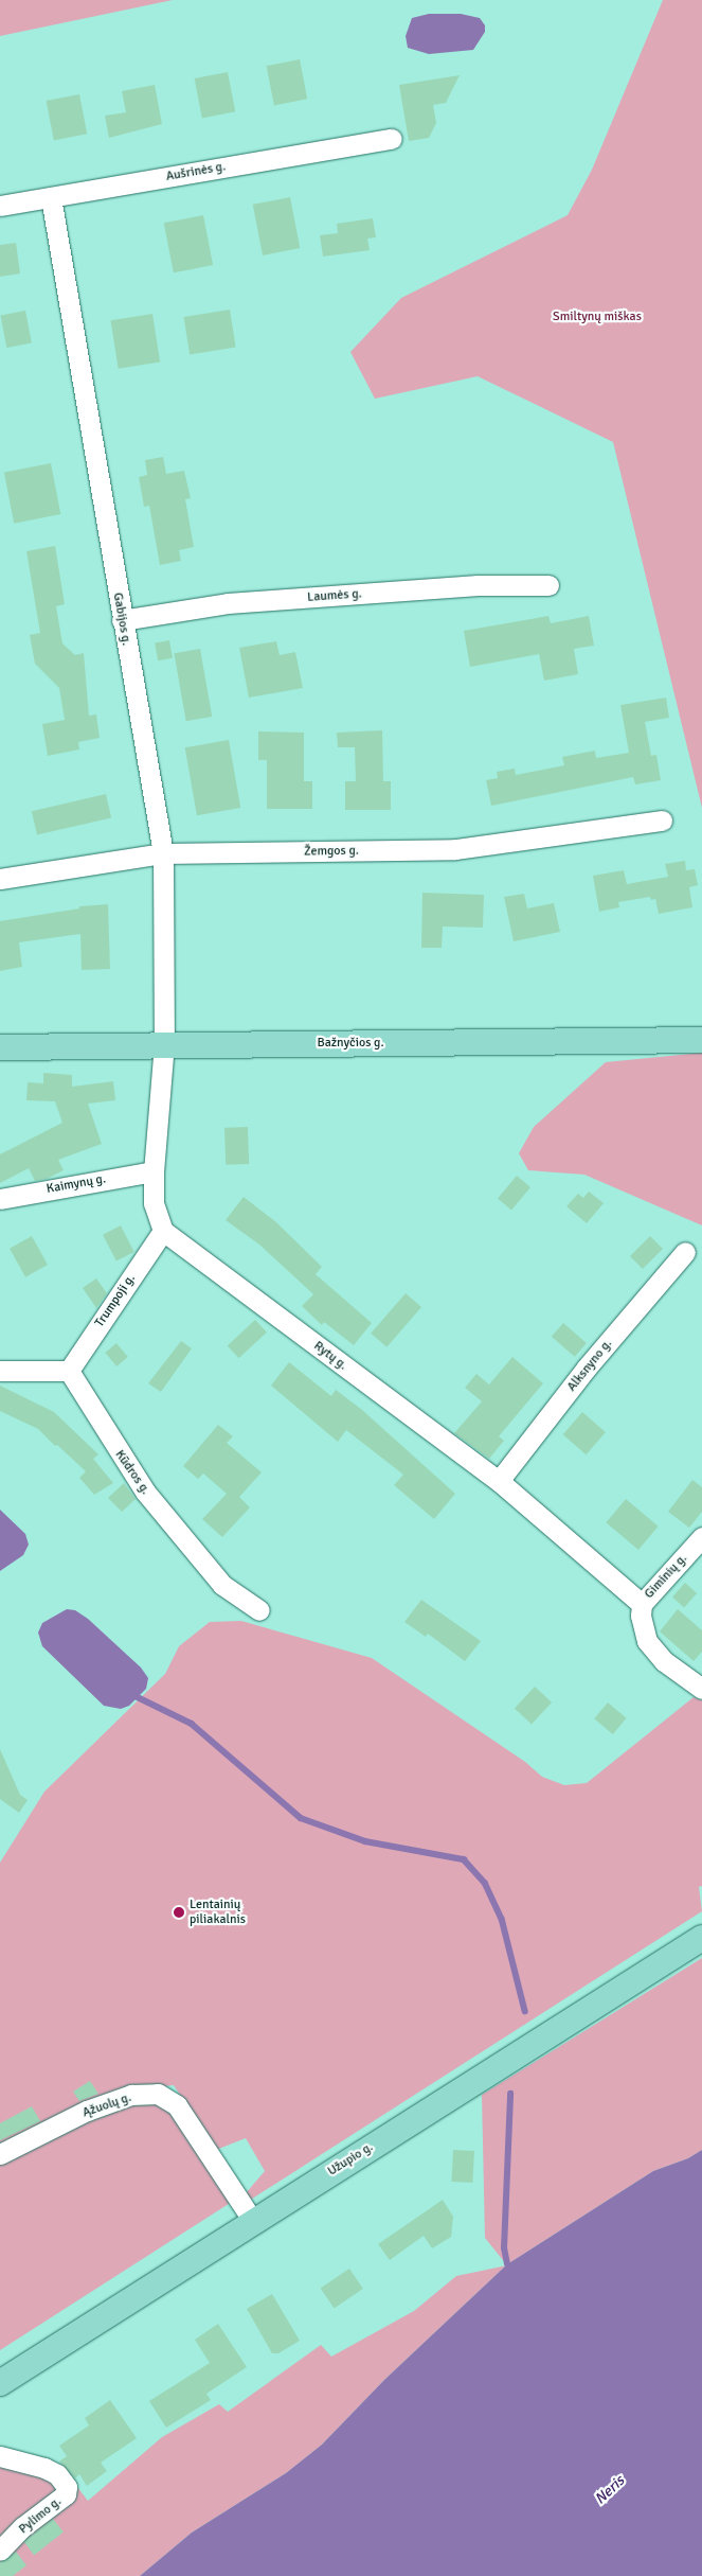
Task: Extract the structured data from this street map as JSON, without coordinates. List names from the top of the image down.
{
  "streets": {
    "main road": ["Bažnyčios g.", "Užupio g."],
    "street": [
      "Aušrinės g.",
      "Laumės g.",
      "Gabijos g.",
      "Žemgos g.",
      "Kaimynų g.",
      "Trumpoji g.",
      "Rytų g.",
      "Alksnyno g.",
      "Kūdros g.",
      "Giminių g.",
      "Ąžuolų g.",
      "Pylimo g."
    ]
  },
  "crossings": [
    ["Aušrinės g.", "Gabijos g."],
    ["Laumės g.", "Gabijos g."],
    ["Gabijos g.", "Žemgos g."],
    ["Gabijos g.", "Bažnyčios g."],
    ["Trumpoji g.", "Rytų g."],
    ["Trumpoji g.", "Kūdros g."],
    ["Rytų g.", "Alksnyno g."],
    ["Rytų g.", "Giminių g."],
    ["Ąžuolų g.", "Užupio g."]
  ],
  "water": ["Neris"],
  "parks": ["Smiltynų miškas"],
  "places": ["Lentainių piliakalnis"]
}
